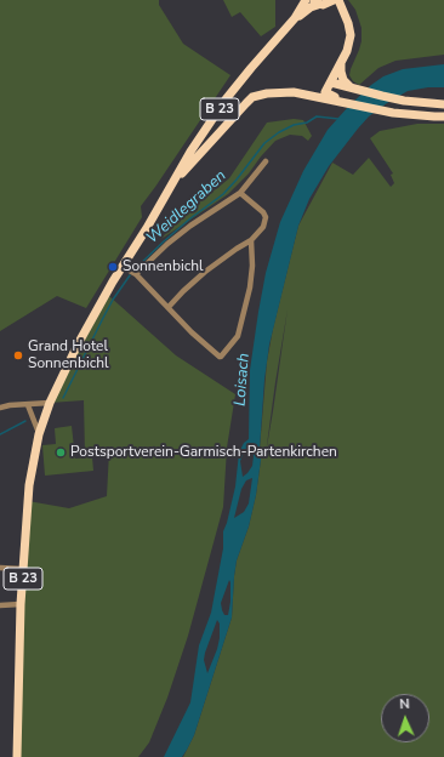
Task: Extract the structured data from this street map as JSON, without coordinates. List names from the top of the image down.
{
  "streets": {
    "main road": ["B 23"]
  },
  "water": ["Weidlegraben", "Loisach"],
  "places": ["Sonnenbichl", "Grand Hotel Sonnenbichl", "Postsportverein-Garmisch-Partenkirchen"],
  "north": "top"
}
